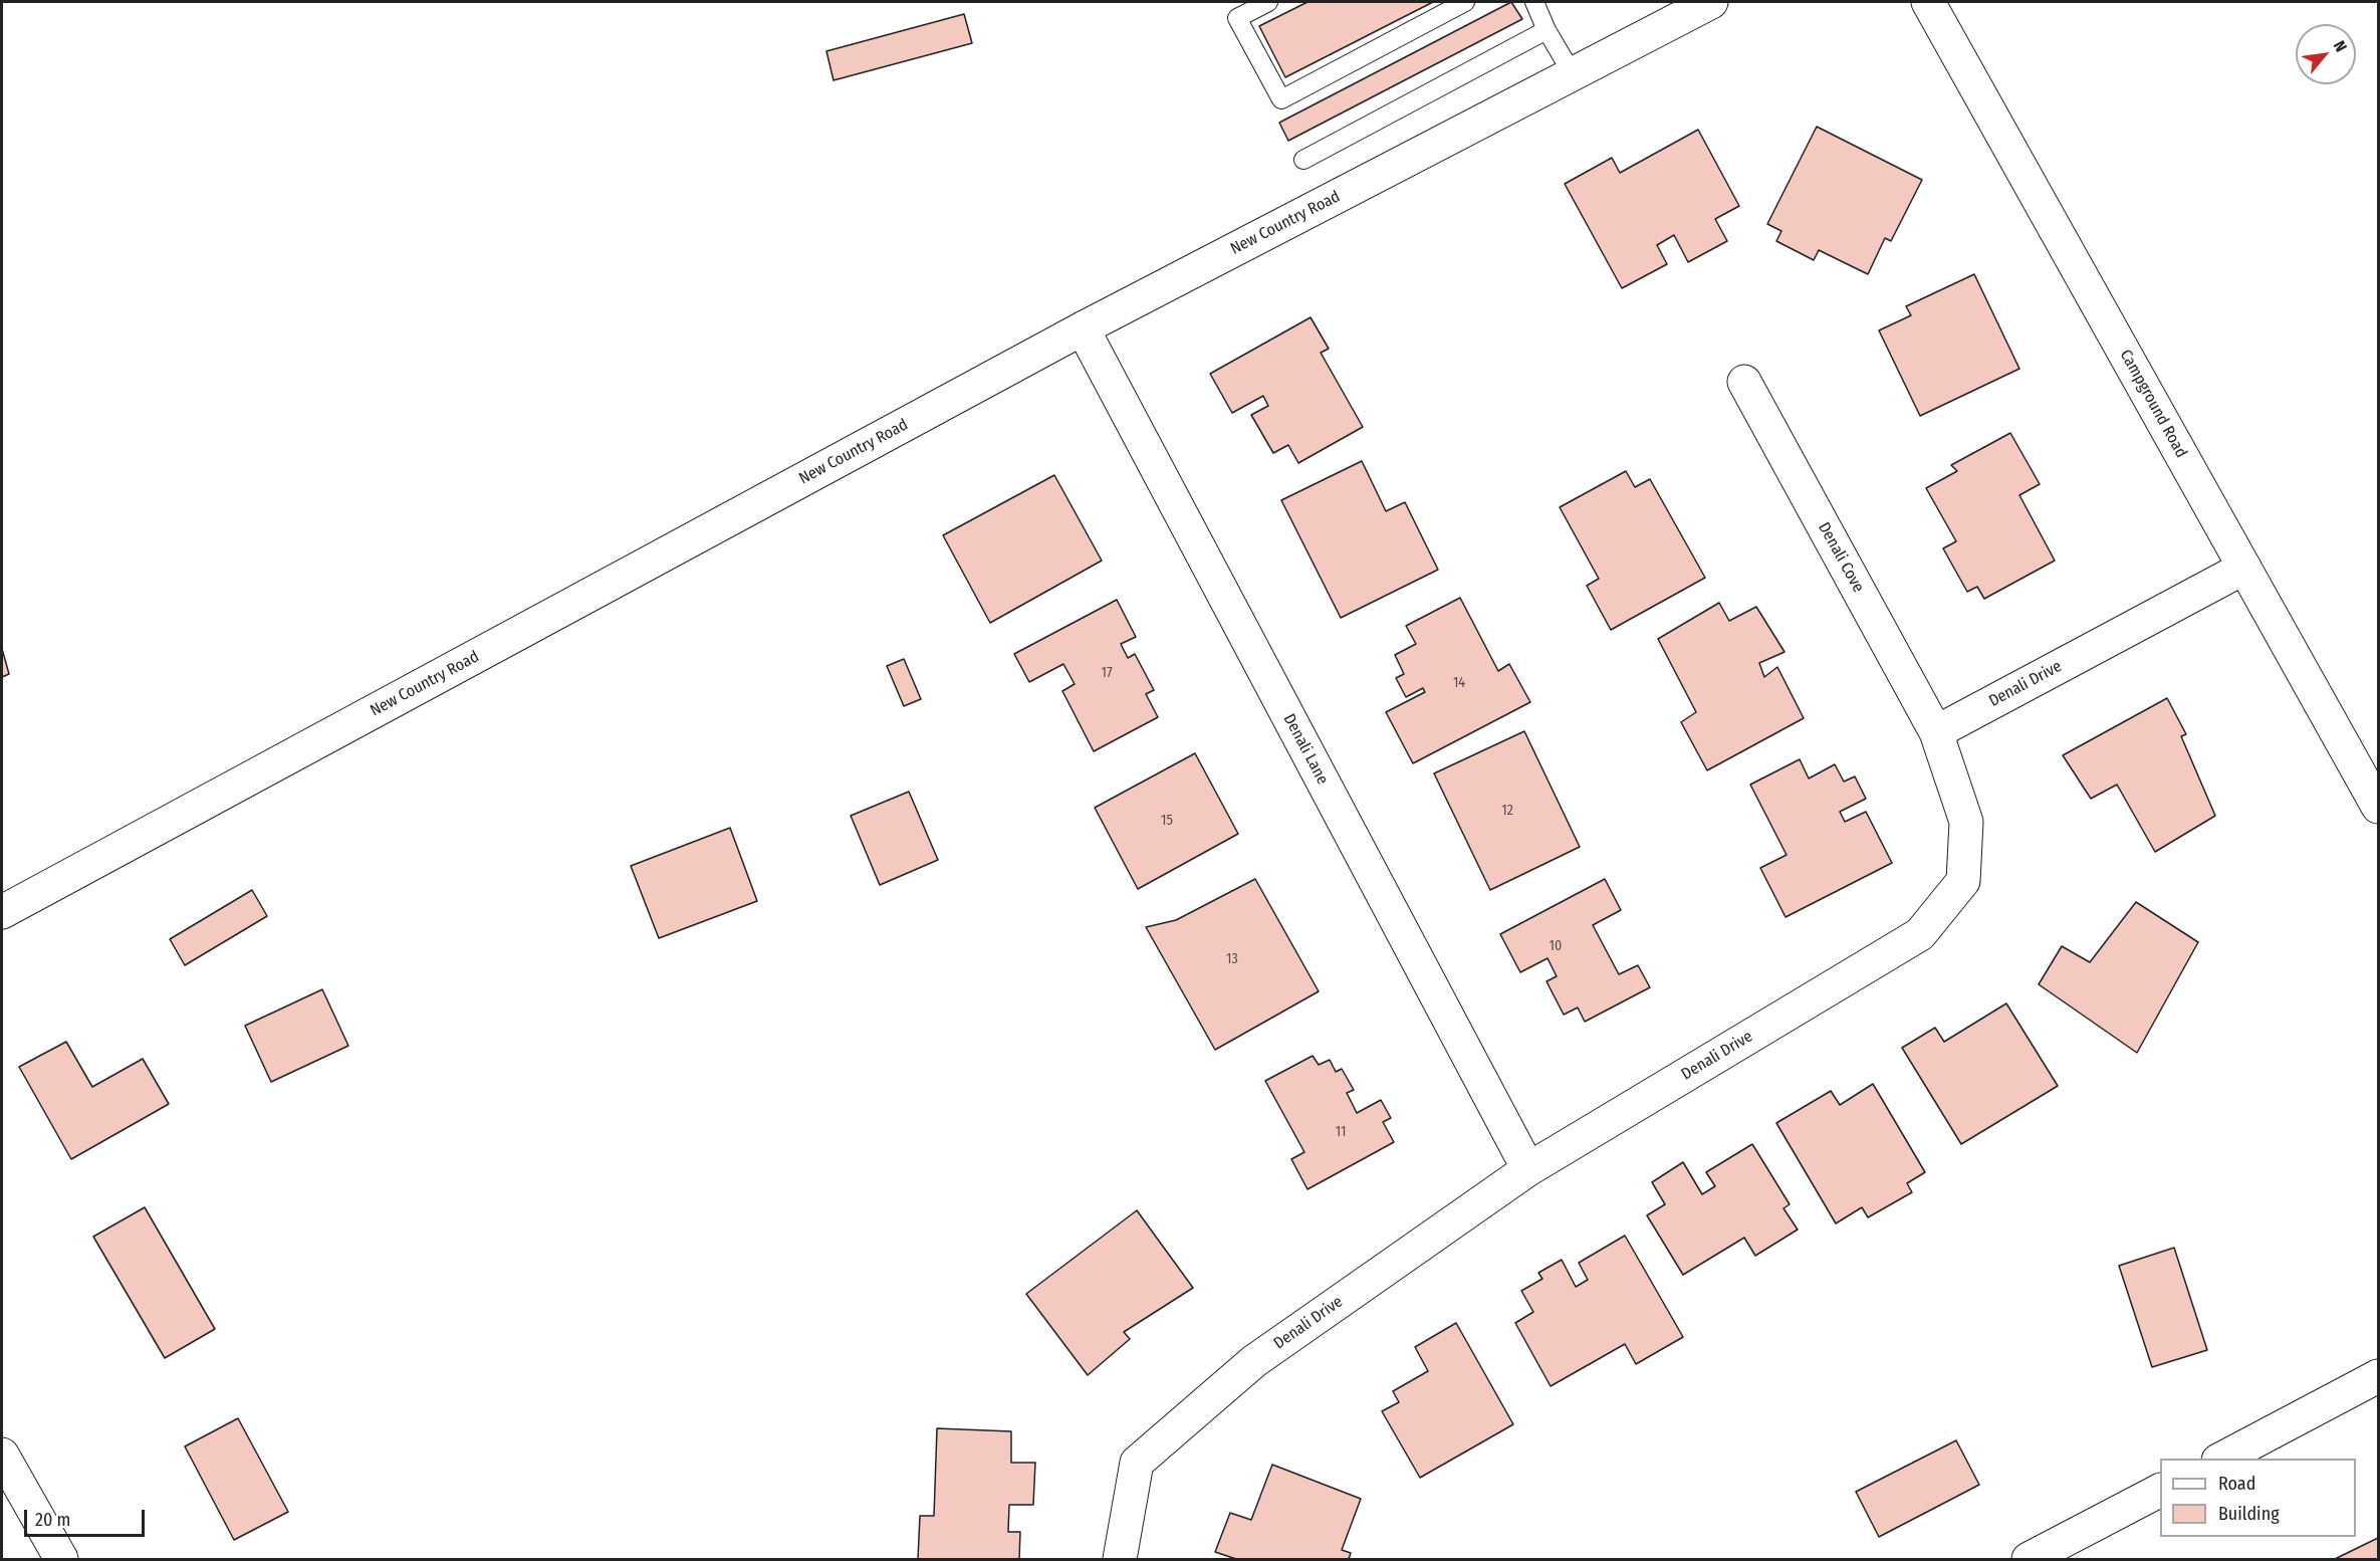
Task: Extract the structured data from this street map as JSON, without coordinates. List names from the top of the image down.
{
  "streets": {
    "street": [
      "New Country Road",
      "Campground Road",
      "Denali Cove",
      "Denali Drive",
      "Denali Lane"
    ]
  },
  "crossings": [
    ["New Country Road", "Denali Lane"],
    ["Campground Road", "Denali Drive"],
    ["Denali Cove", "Denali Drive"],
    ["Denali Drive", "Denali Lane"]
  ],
  "house_numbers": [
    "17",
    "14",
    "12",
    "15",
    "10",
    "13",
    "11"
  ],
  "legend": ["Road", "Building"],
  "scale_bar": "20 m",
  "north": "top right"
}
